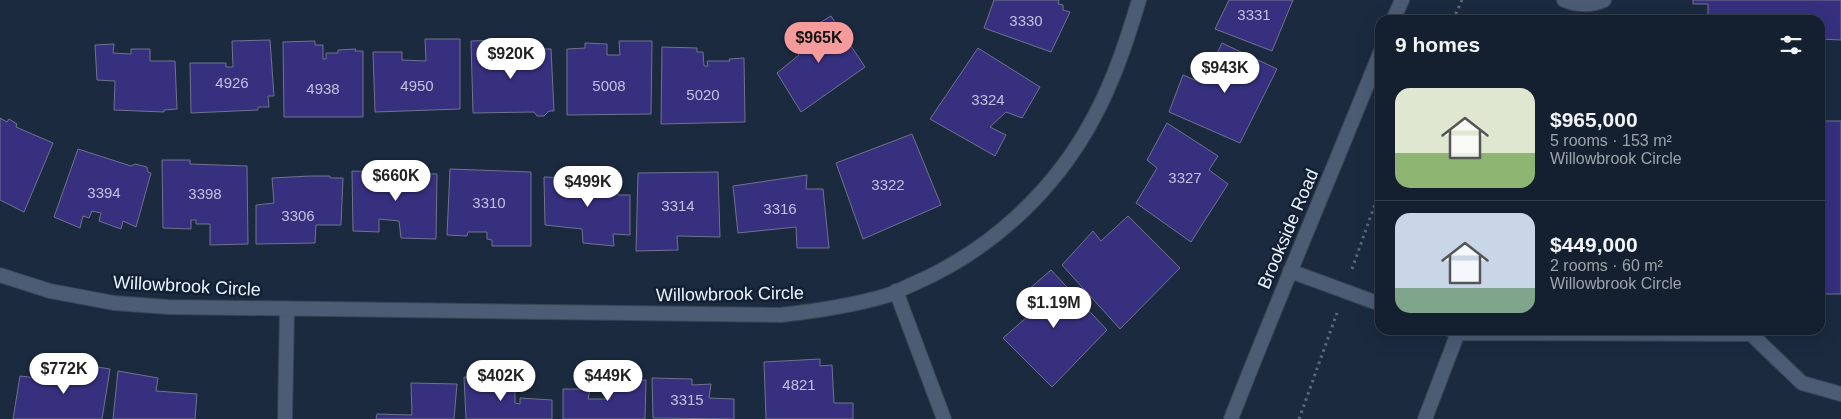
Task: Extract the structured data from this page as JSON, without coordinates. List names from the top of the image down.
{
  "streets": {
    "street": ["Brookside Road", "Willowbrook Circle"]
  },
  "house_numbers": [
    "3331",
    "3330",
    "4926",
    "4950",
    "5008",
    "4938",
    "5020",
    "3324",
    "3327",
    "3322",
    "3394",
    "3398",
    "3310",
    "3314",
    "3316",
    "3306",
    "4821",
    "3315"
  ],
  "page": {
    "heading": "9 homes",
    "price": [
      "$965K",
      "$920K",
      "$943K",
      "$660K",
      "$499K",
      "$1.19M",
      "$772K",
      "$402K",
      "$449K"
    ],
    "list": [
      {
        "name": "$965,000",
        "note": "5 rooms · 153 m² · Willowbrook Circle"
      },
      {
        "name": "$449,000",
        "note": "2 rooms · 60 m² · Willowbrook Circle"
      }
    ]
  }
}
